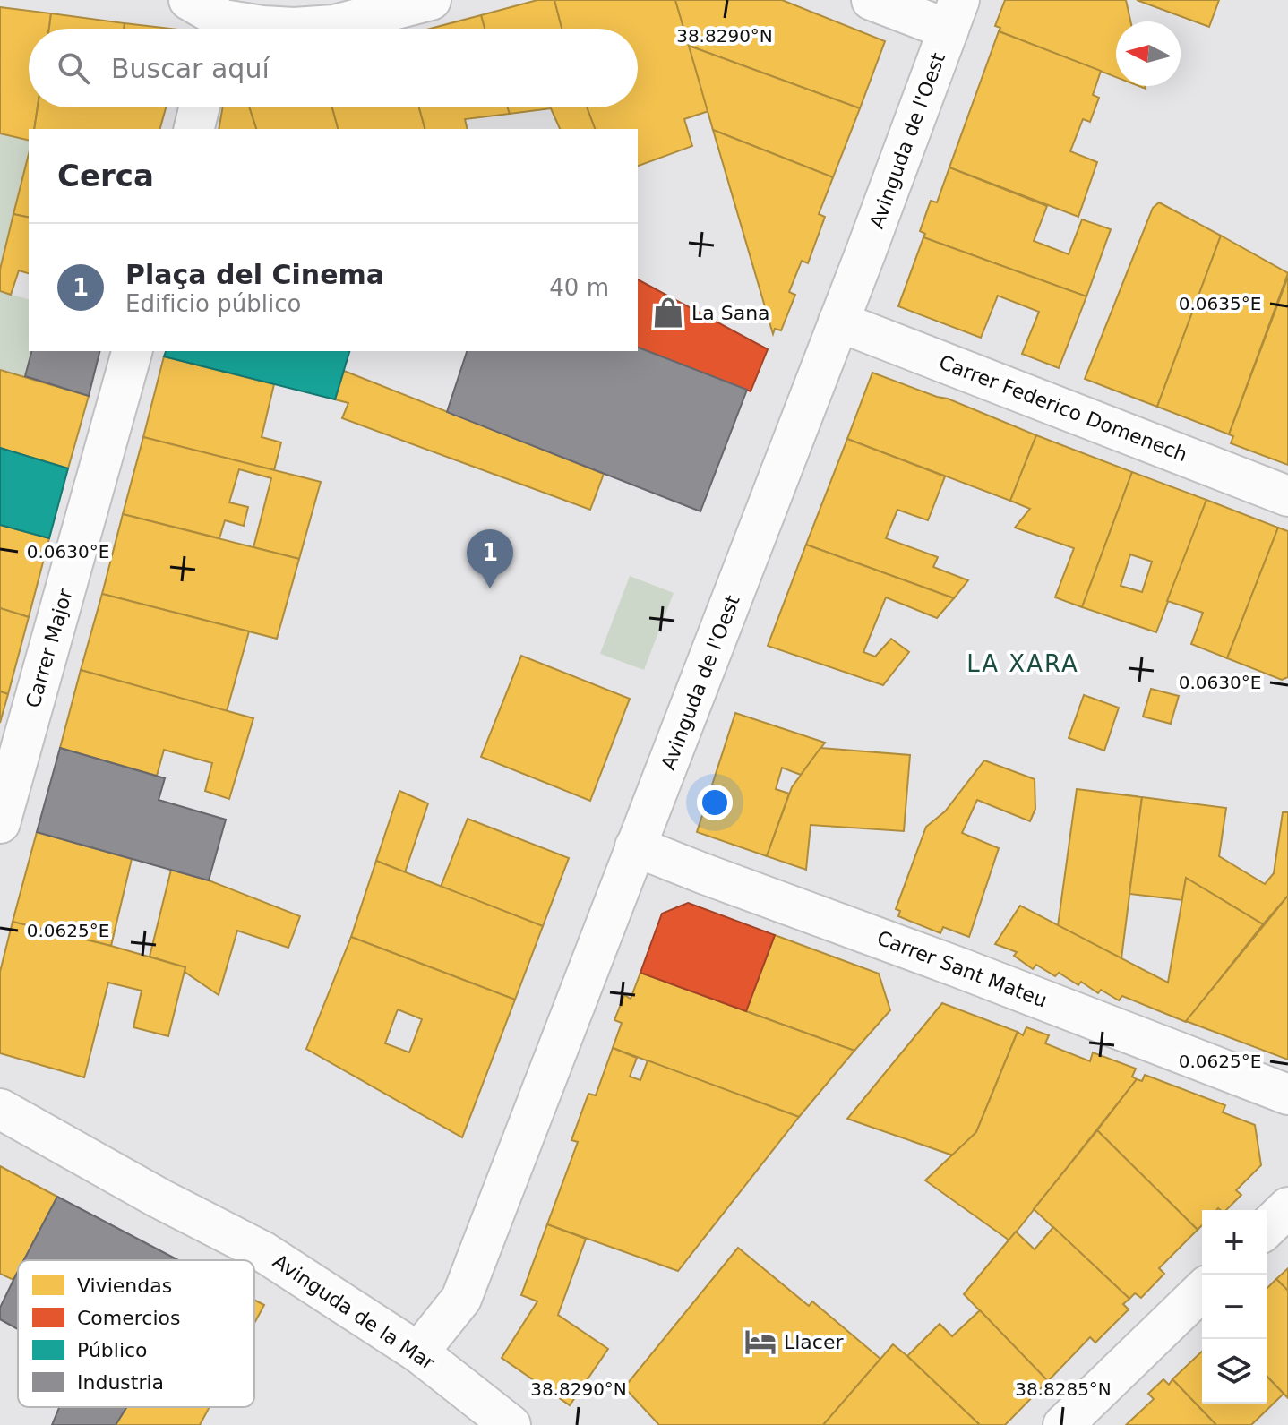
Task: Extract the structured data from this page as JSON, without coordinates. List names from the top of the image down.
{
  "streets": {
    "street": [
      "Avinguda de l'Oest",
      "Carrer Federico Domenech",
      "Carrer Major",
      "Carrer Sant Mateu",
      "Avinguda de la Mar"
    ]
  },
  "crossings": [
    ["Avinguda de l'Oest", "Carrer Federico Domenech"],
    ["Avinguda de l'Oest", "Carrer Sant Mateu"],
    ["Avinguda de l'Oest", "Avinguda de la Mar"]
  ],
  "districts": ["LA XARA"],
  "places": {
    "shop": ["La Sana"],
    "hotel": ["Llacer"]
  },
  "legend": [
    "Viviendas",
    "Comercios",
    "Público",
    "Industria"
  ],
  "north": "left",
  "page": {
    "search": "Buscar aquí",
    "heading": "Cerca",
    "list": [
      {
        "mark": "1",
        "name": "Plaça del Cinema",
        "note": "Edificio público",
        "value": "40 m"
      }
    ],
    "pins": "1",
    "map_buttons": ["+", "−"]
  },
  "coordinates": [
    "38.8290°N",
    "0.0635°E",
    "0.0630°E",
    "0.0625°E",
    "38.8285°N"
  ]
}
